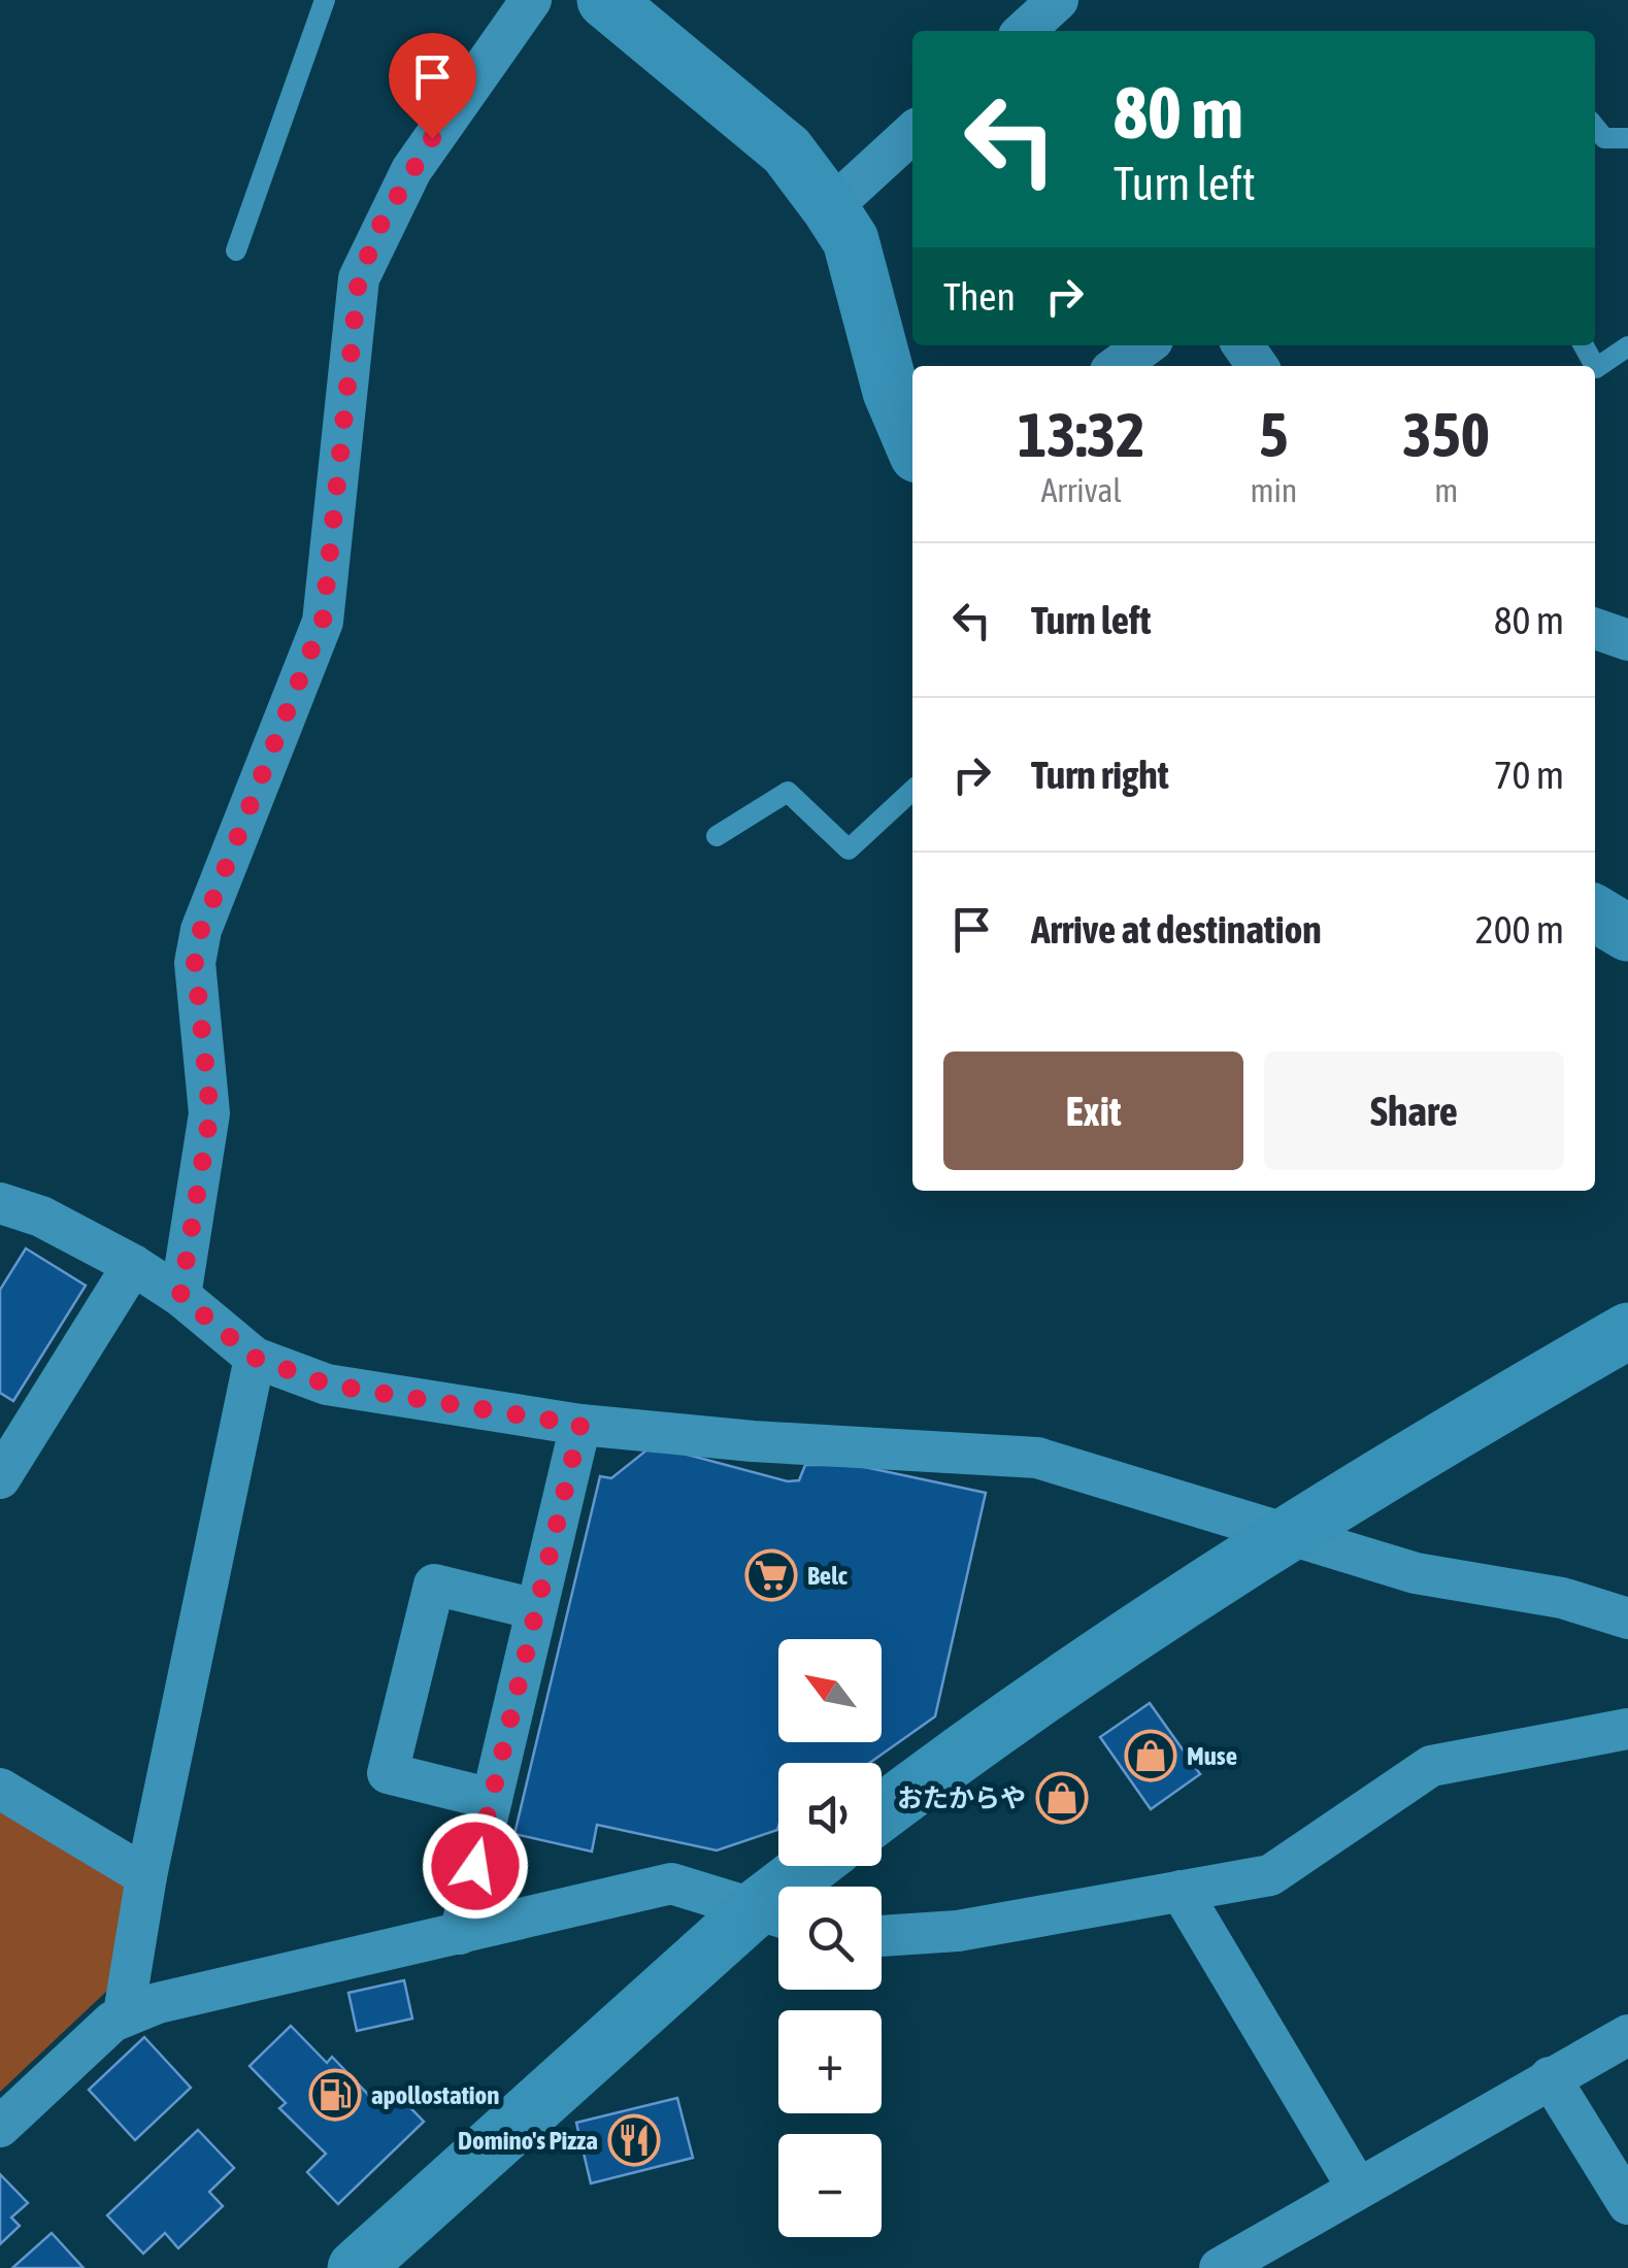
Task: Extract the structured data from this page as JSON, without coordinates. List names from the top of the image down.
{
  "places": {
    "supermarket": ["Belc"],
    "shop": ["Muse", "おたからや"],
    "fuel station": ["apollostation"],
    "restaurant": ["Domino's Pizza"]
  },
  "north": "top left",
  "page": {
    "turn": ["80 m", "Turn left"],
    "then": "Then",
    "eta": [
      "13:32",
      "Arrival",
      "5",
      "min",
      "350",
      "m"
    ],
    "list": [
      {
        "name": "Turn left",
        "value": "80 m"
      },
      {
        "name": "Turn right",
        "value": "70 m"
      },
      {
        "name": "Arrive at destination",
        "value": "200 m"
      }
    ],
    "buttons": ["Exit", "Share"],
    "map_buttons": ["+", "−"]
  }
}
